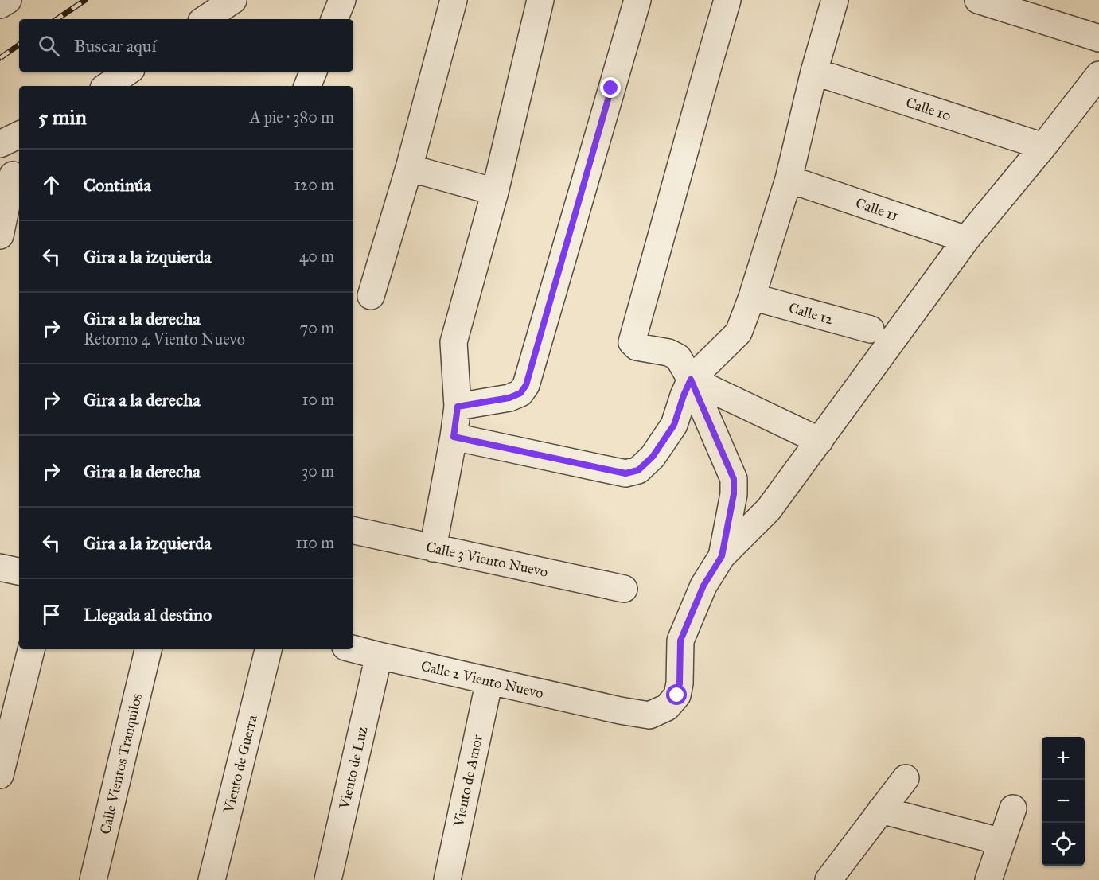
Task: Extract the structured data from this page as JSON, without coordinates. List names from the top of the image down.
{
  "streets": {
    "street": [
      "Calle 10",
      "Calle 11",
      "Calle 12",
      "Calle 3 Viento Nuevo",
      "Calle 2 Viento Nuevo",
      "Calle Vientos Tranquilos",
      "Viento de Guerra",
      "Viento de Luz",
      "Viento de Amor"
    ]
  },
  "crossings": [
    ["Calle 2 Viento Nuevo", "Viento de Luz"],
    ["Calle 2 Viento Nuevo", "Viento de Amor"]
  ],
  "page": {
    "search": "Buscar aquí",
    "heading": ["5 min", "A pie · 380 m"],
    "list": [
      ["Continúa", "120 m"],
      ["Gira a la izquierda", "40 m"],
      ["Gira a la derecha", "Retorno 4 Viento Nuevo", "70 m"],
      ["Gira a la derecha", "10 m"],
      ["Gira a la derecha", "30 m"],
      ["Gira a la izquierda", "110 m"],
      "Llegada al destino"
    ],
    "map_buttons": ["+", "−"]
  }
}
